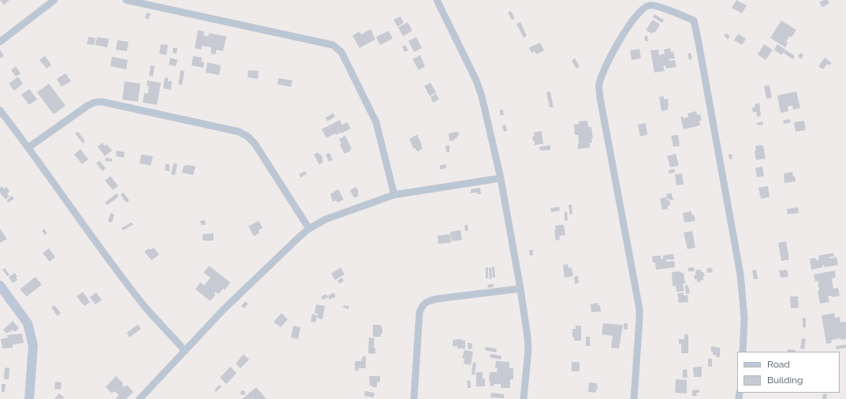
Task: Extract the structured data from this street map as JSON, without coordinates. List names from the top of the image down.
{
  "legend": ["Road", "Building"]
}
